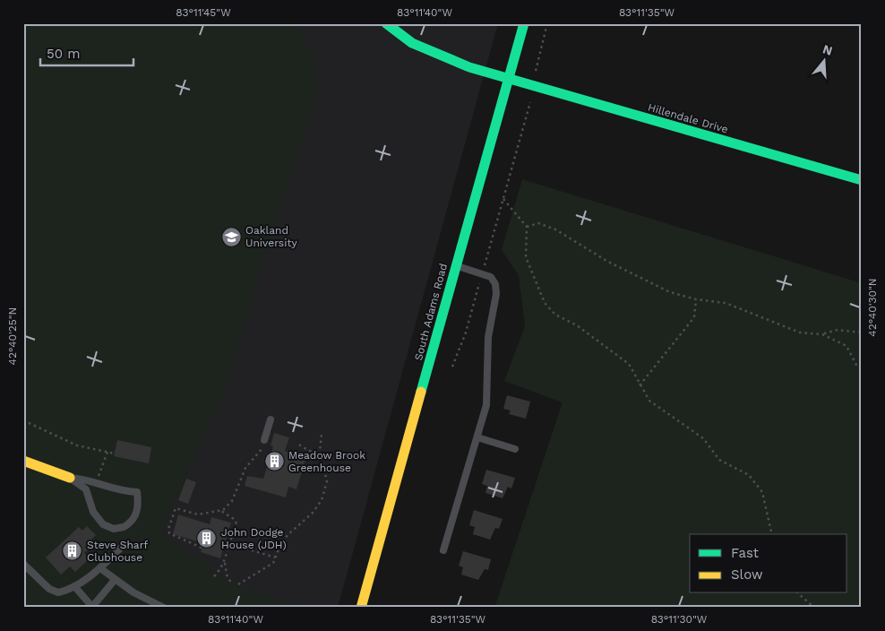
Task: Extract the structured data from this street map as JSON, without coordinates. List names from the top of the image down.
{
  "streets": {
    "main road": ["Hillendale Drive", "South Adams Road"]
  },
  "crossings": [
    ["Hillendale Drive", "South Adams Road"]
  ],
  "places": {
    "school or university": ["Oakland University"],
    "building": ["Meadow Brook Greenhouse", "John Dodge House (JDH)", "Steve Sharf Clubhouse"]
  },
  "legend": ["Fast", "Slow"],
  "scale_bar": "50 m",
  "north": "top",
  "coordinates": [
    "83°11'45\"W",
    "83°11'40\"W",
    "83°11'35\"W",
    "42°40'30\"N",
    "42°40'25\"N",
    "83°11'30\"W"
  ]
}
